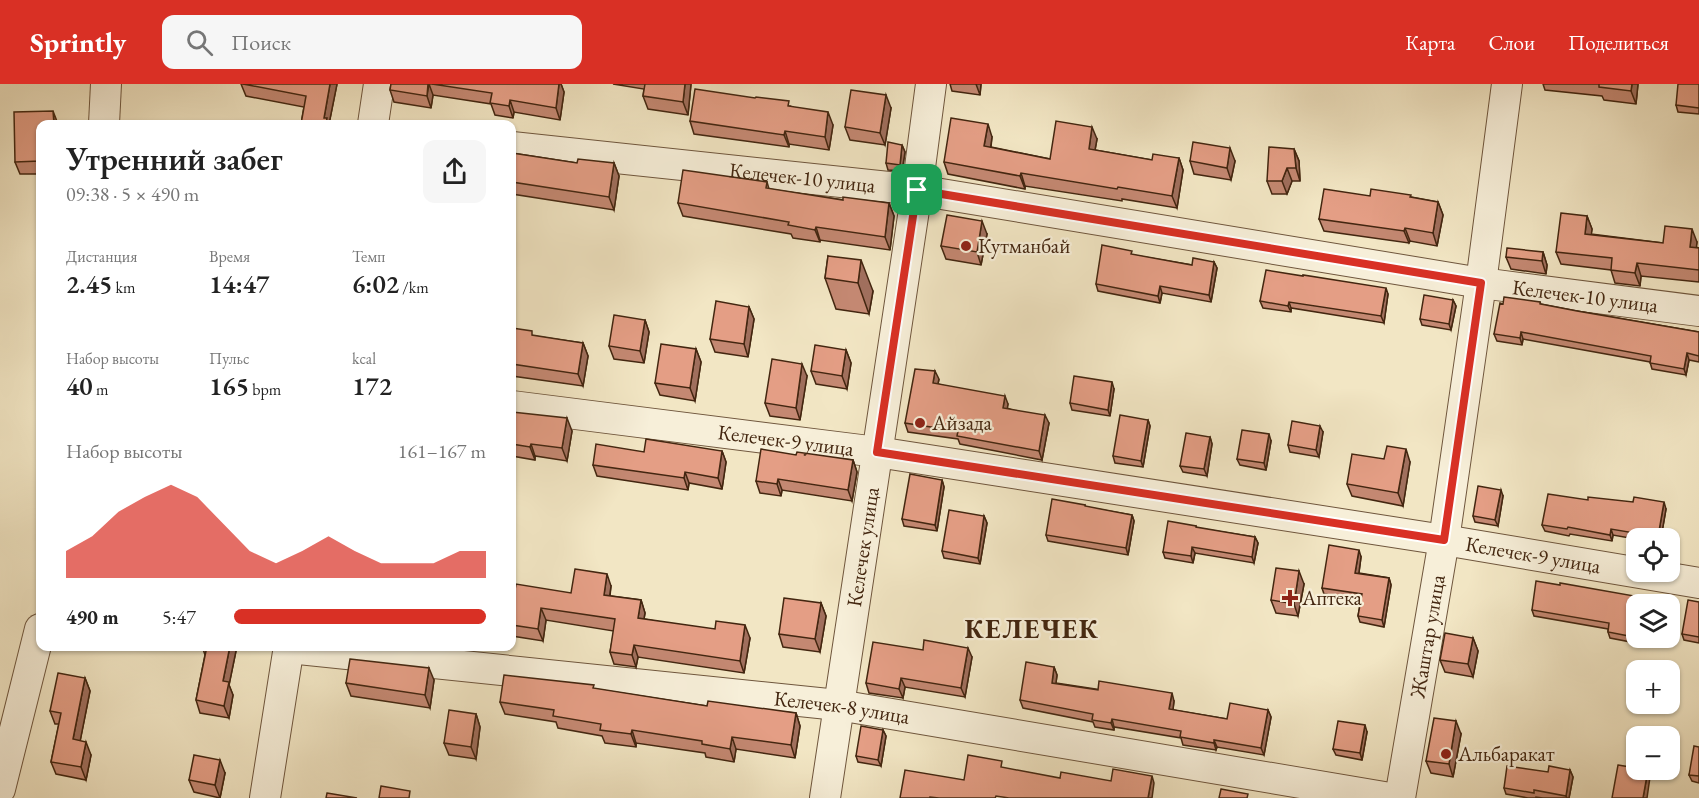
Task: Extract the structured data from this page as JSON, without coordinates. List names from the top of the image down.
{
  "streets": {
    "street": [
      "Келечек-10 улица",
      "Келечек-9 улица",
      "Келечек улица",
      "Жаштар улица",
      "Келечек-8 улица"
    ]
  },
  "crossings": [
    ["Келечек-10 улица", "Келечек улица"],
    ["Келечек-10 улица", "Жаштар улица"],
    ["Келечек-9 улица", "Келечек улица"],
    ["Келечек-9 улица", "Жаштар улица"],
    ["Келечек улица", "Келечек-8 улица"]
  ],
  "districts": ["КЕЛЕЧЕК"],
  "places": {
    "other": ["Кутманбай", "Айзада", "Альбаракат"],
    "health": ["Аптека"]
  },
  "page": {
    "header": "Sprintly",
    "search": "Поиск",
    "nav": ["Карта", "Слои", "Поделиться"],
    "heading": ["Утренний забег", "09:38 · 5 × 490 m"],
    "stats": [
      ["Дистанция", "2.45 km"],
      ["Время", "14:47"],
      ["Темп", "6:02 /km"],
      ["Набор высоты", "40 m"],
      ["Пульс", "165 bpm"],
      ["kcal", "172"]
    ],
    "chart": ["Набор высоты", "161–167 m"],
    "map_buttons": ["+", "−"],
    "list": [
      {
        "name": "490 m",
        "note": "5:47"
      }
    ]
  }
}
